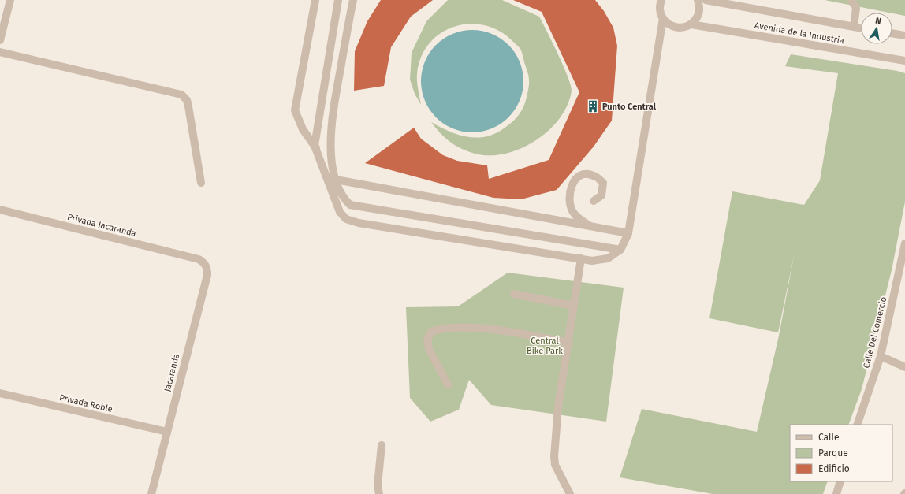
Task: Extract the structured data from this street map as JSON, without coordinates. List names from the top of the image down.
{
  "streets": {
    "street": [
      "Avenida de la Industria",
      "Privada Jacaranda",
      "Calle Del Comercio",
      "Jacaranda",
      "Privada Roble"
    ]
  },
  "crossings": [
    ["Privada Jacaranda", "Jacaranda"],
    ["Jacaranda", "Privada Roble"]
  ],
  "parks": ["Central Bike Park"],
  "places": {
    "building": ["Punto Central"]
  },
  "legend": ["Calle", "Parque", "Edificio"],
  "north": "top"
}
